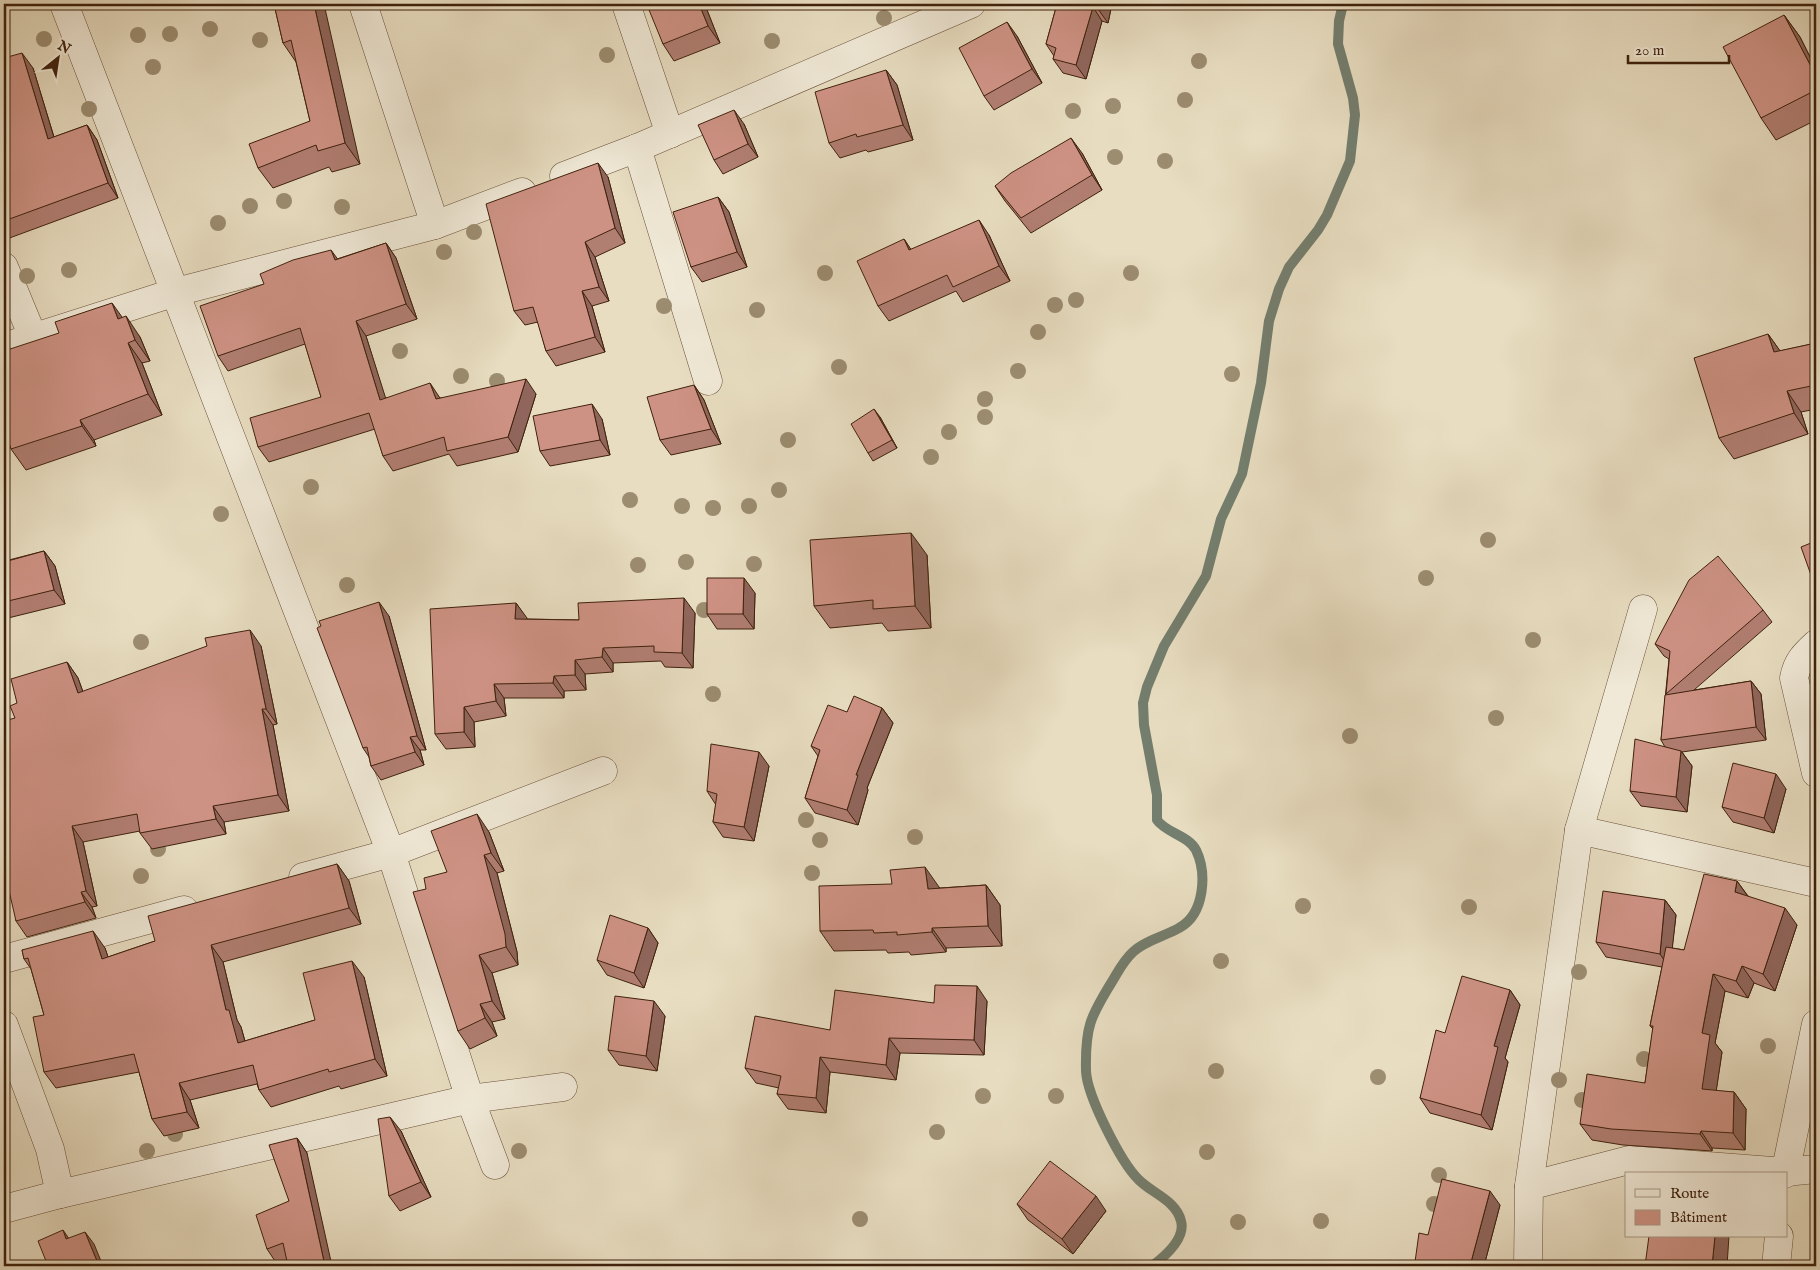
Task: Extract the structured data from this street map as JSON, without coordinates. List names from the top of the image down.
{
  "legend": ["Route", "Bâtiment"],
  "scale_bar": "20 m",
  "north": "top right"
}
